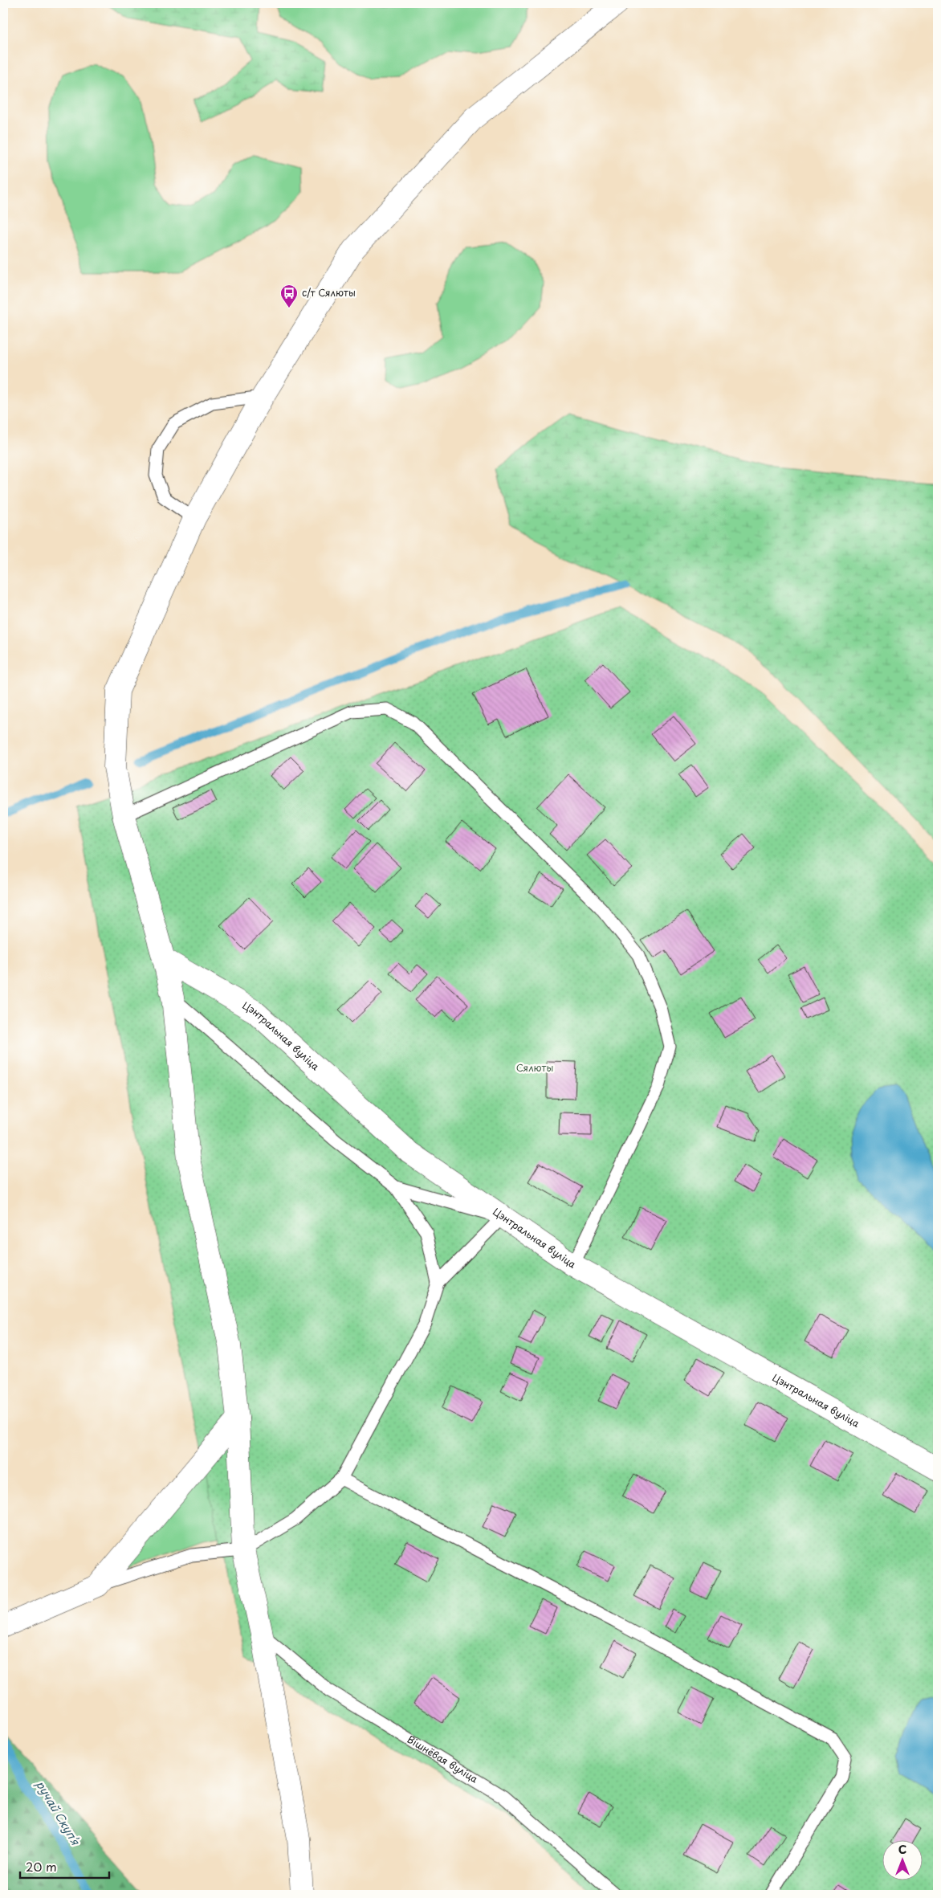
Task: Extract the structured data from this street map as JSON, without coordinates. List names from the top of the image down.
{
  "streets": {
    "street": ["Цэнтральная вуліца"],
    "lane": ["Вішнёвая вуліца"]
  },
  "water": ["ручай Скупʼя"],
  "parks": ["Сялюты"],
  "places": {
    "bus stop": ["с/т Сялюты"]
  },
  "scale_bar": "20 m",
  "north": "top"
}
